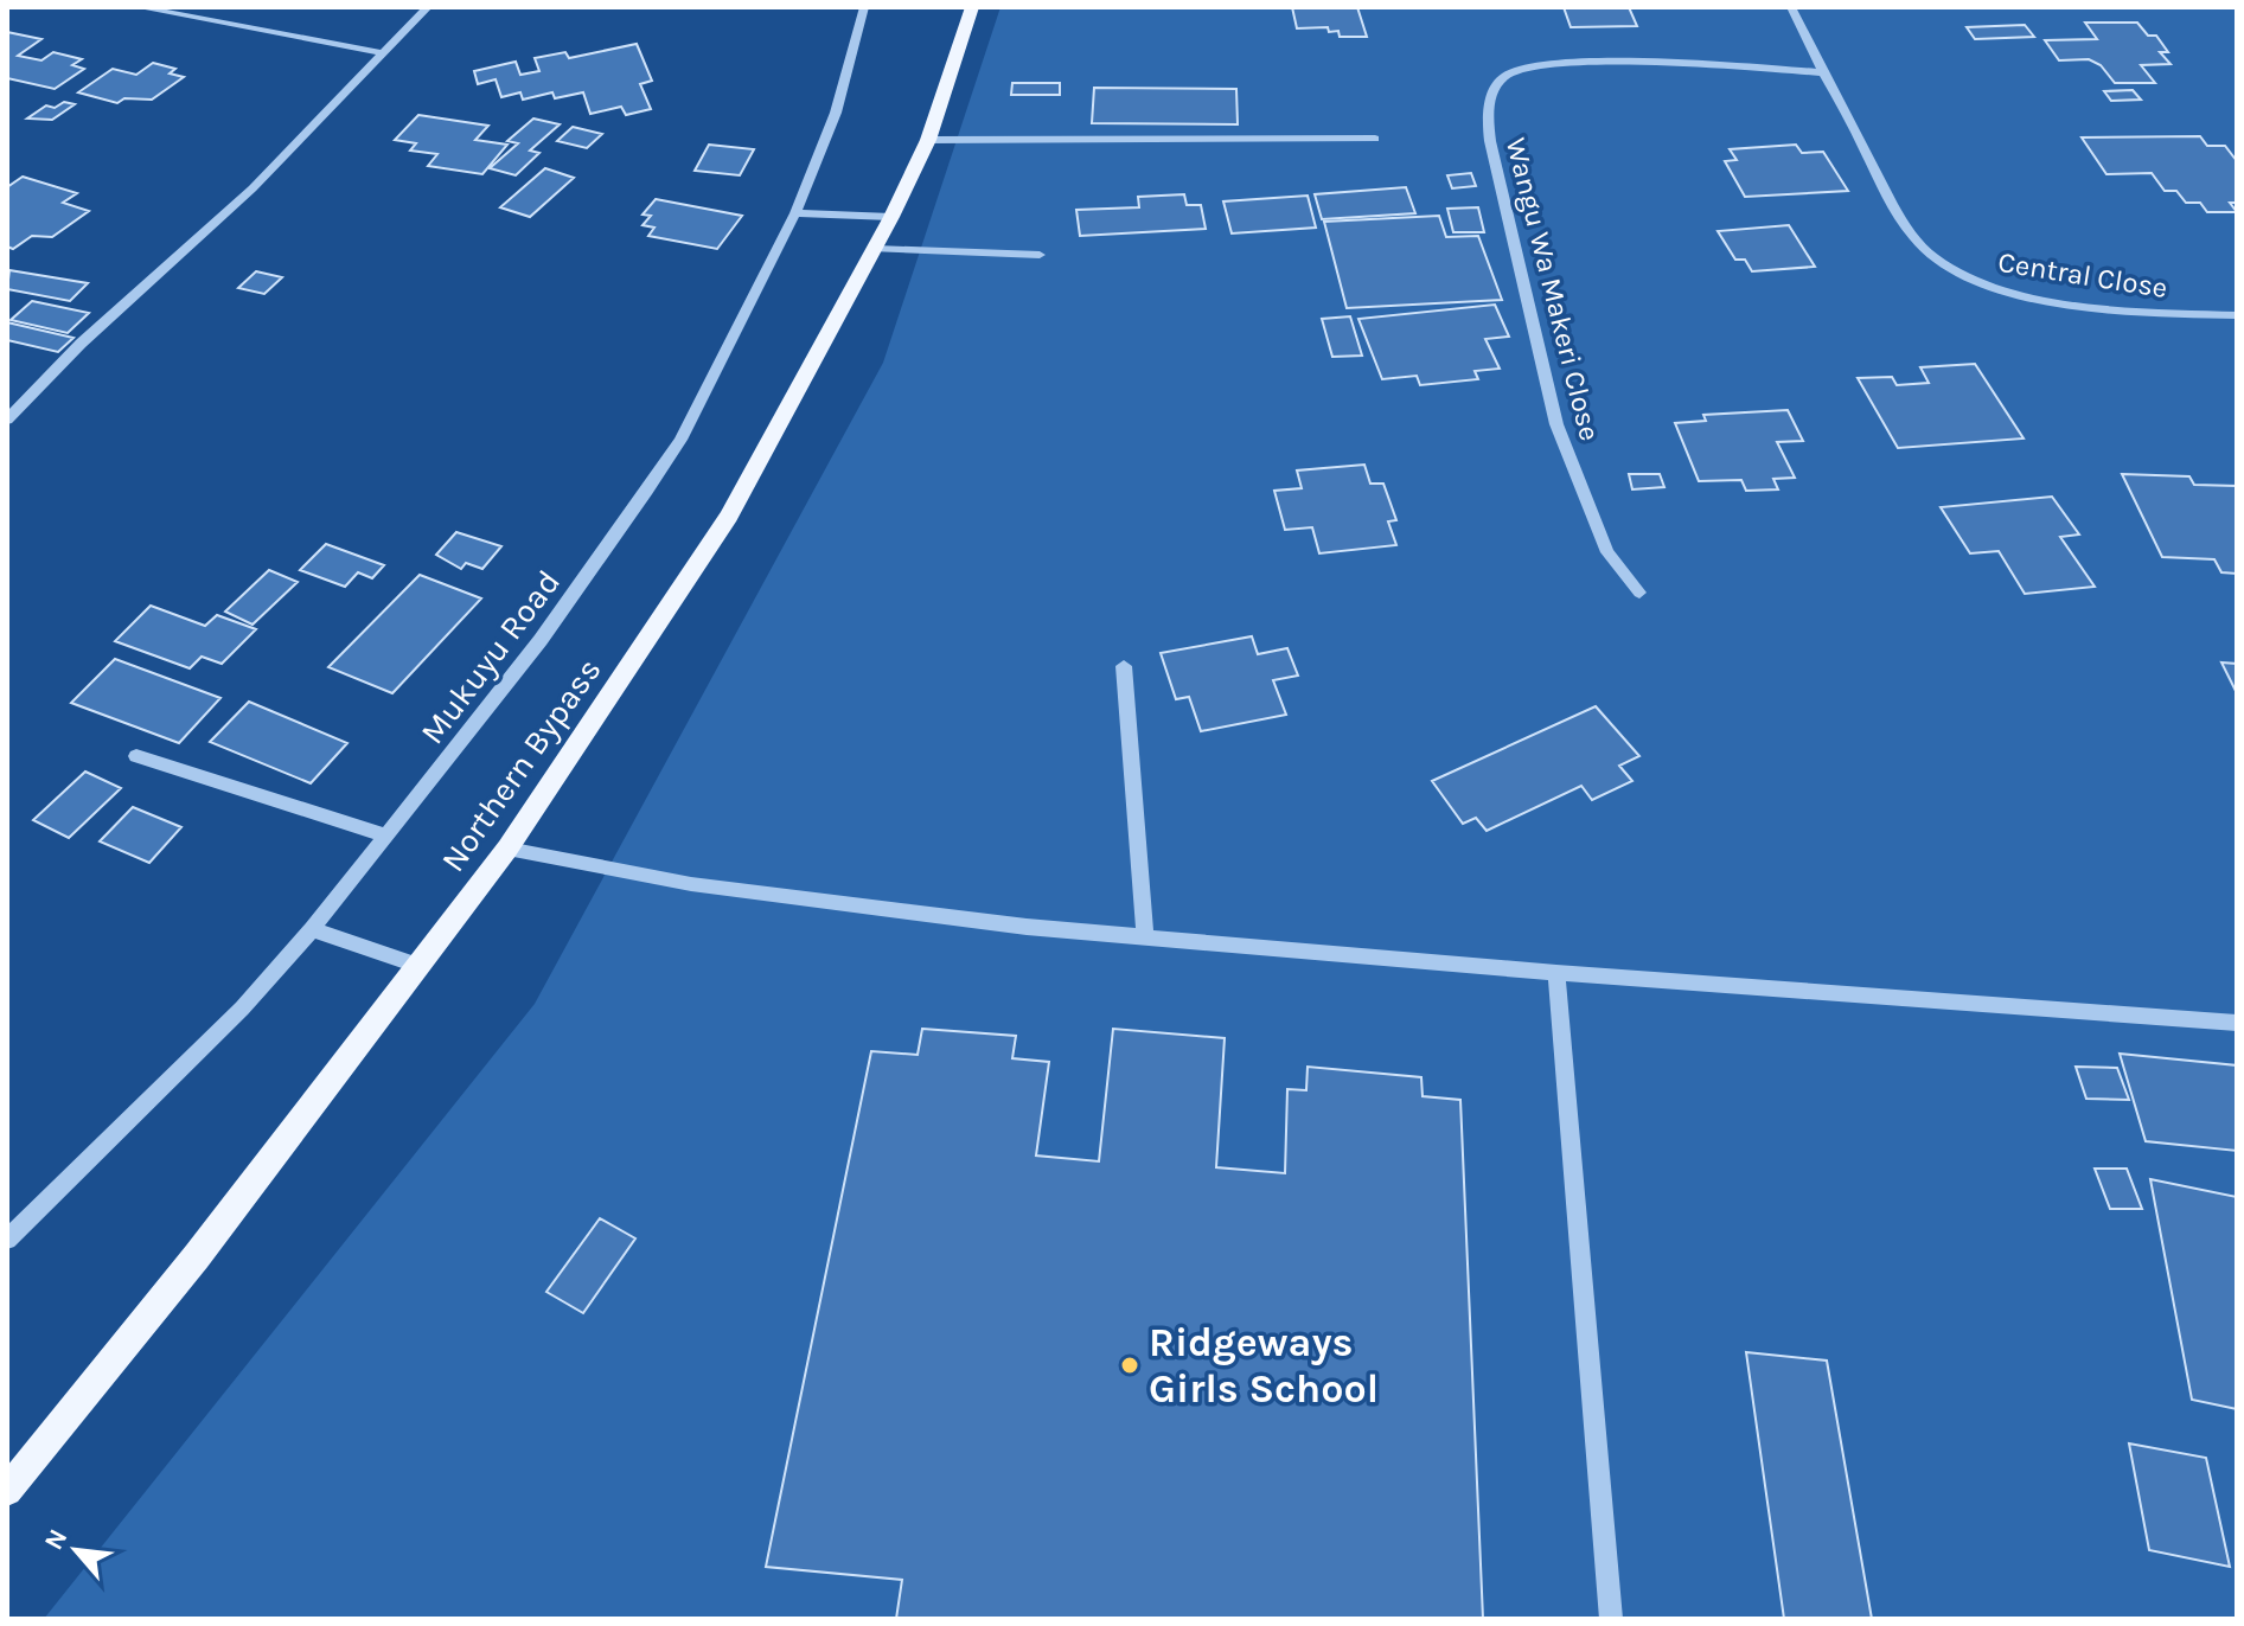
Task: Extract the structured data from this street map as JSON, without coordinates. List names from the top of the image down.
{
  "streets": {
    "main road": ["Northern Bypass"],
    "street": ["Central Close", "Wangu Wa Makeri Close", "Mukuyu Road"]
  },
  "crossings": [
    ["Central Close", "Wangu Wa Makeri Close"]
  ],
  "places": ["Ridgeways Girls School"],
  "north": "top left"
}
